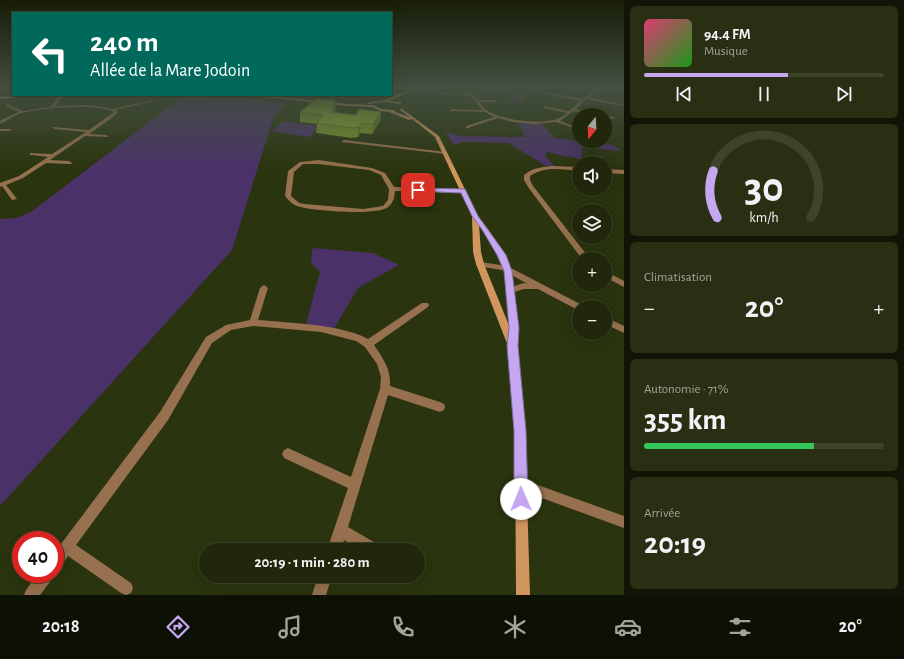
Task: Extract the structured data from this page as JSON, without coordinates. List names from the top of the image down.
{
  "north": "bottom",
  "page": {
    "turn": ["240 m", "Allée de la Mare Jodoin"],
    "song": ["94.4 FM", "Musique"],
    "map_buttons": ["+", "−"],
    "tile": [
      "Climatisation",
      ["Autonomie · 71%", "355 km"],
      ["Arrivée", "20:19"]
    ],
    "heat": ["−", "20°", "+"],
    "limit": "40",
    "trip": "20:19 · 1 min · 280 m",
    "tabs": ["20:18", "20°"],
    "gauge": ["30", "km/h"]
  }
}
